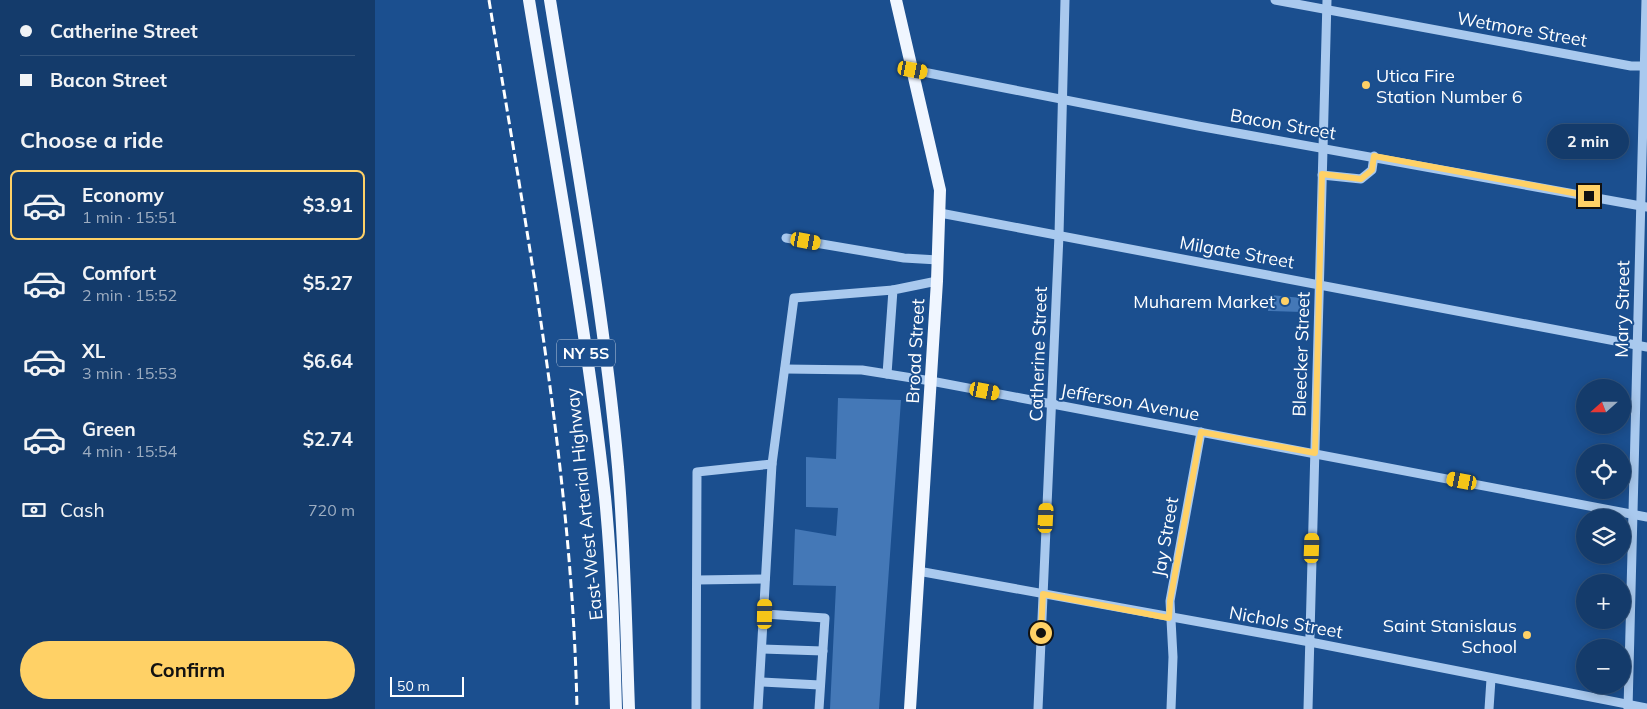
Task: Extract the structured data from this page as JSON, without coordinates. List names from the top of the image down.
{
  "streets": {
    "main road": ["Broad Street", "NY 5S", "East-West Arterial Highway"],
    "street": [
      "Wetmore Street",
      "Bacon Street",
      "Milgate Street",
      "Mary Street",
      "Catherine Street",
      "Bleecker Street",
      "Jefferson Avenue",
      "Jay Street",
      "Nichols Street"
    ]
  },
  "crossings": [
    ["Wetmore Street", "Mary Street"],
    ["Wetmore Street", "Bleecker Street"],
    ["Bacon Street", "Mary Street"],
    ["Bacon Street", "Broad Street"],
    ["Bacon Street", "Catherine Street"],
    ["Bacon Street", "Bleecker Street"],
    ["Milgate Street", "Mary Street"],
    ["Milgate Street", "Broad Street"],
    ["Milgate Street", "Catherine Street"],
    ["Milgate Street", "Bleecker Street"],
    ["Mary Street", "Jefferson Avenue"],
    ["Mary Street", "Nichols Street"],
    ["Broad Street", "Jefferson Avenue"],
    ["Broad Street", "Nichols Street"],
    ["Catherine Street", "Jefferson Avenue"],
    ["Catherine Street", "Nichols Street"],
    ["Bleecker Street", "Jefferson Avenue"],
    ["Bleecker Street", "Nichols Street"],
    ["Jefferson Avenue", "Jay Street"],
    ["Jay Street", "Nichols Street"]
  ],
  "places": ["Utica Fire Station Number 6", "Muharem Market", "Saint Stanislaus School"],
  "scale_bar": "50 m",
  "north": "left",
  "page": {
    "banner": ["Catherine Street", "Bacon Street"],
    "heading": "Choose a ride",
    "bubble": "2 min",
    "list": [
      {
        "name": "Economy",
        "note": "1 min · 15:51",
        "value": "$3.91"
      },
      {
        "name": "Comfort",
        "note": "2 min · 15:52",
        "value": "$5.27"
      },
      {
        "name": "XL",
        "note": "3 min · 15:53",
        "value": "$6.64"
      },
      {
        "name": "Green",
        "note": "4 min · 15:54",
        "value": "$2.74"
      }
    ],
    "map_buttons": ["+", "−"],
    "pay": ["Cash", "720 m"],
    "buttons": "Confirm",
    "scale": "50 m"
  }
}
